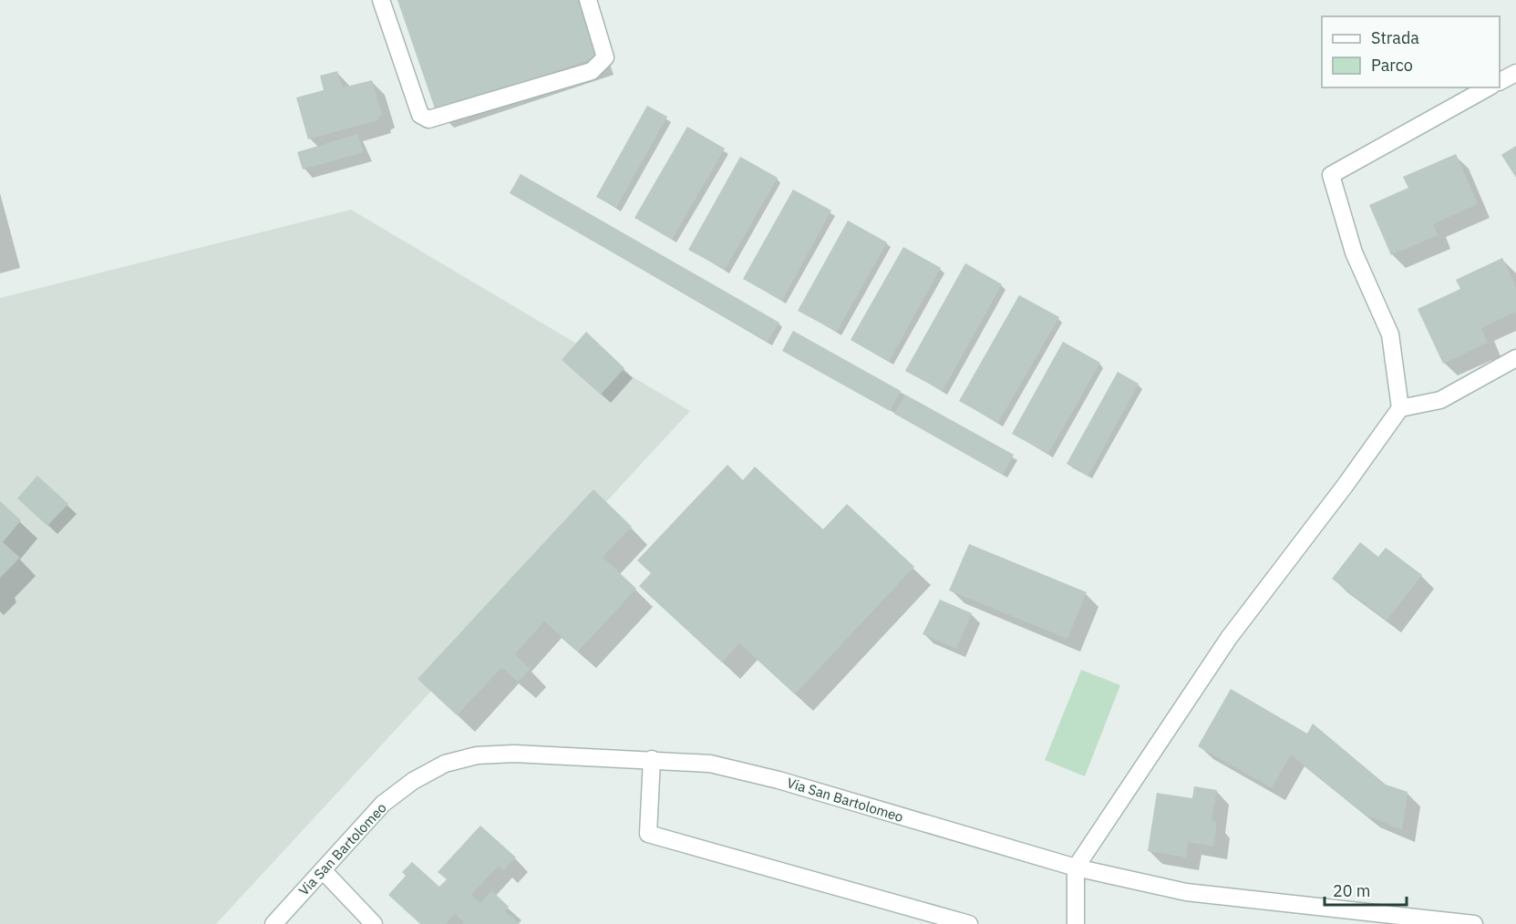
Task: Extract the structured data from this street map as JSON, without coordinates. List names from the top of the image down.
{
  "streets": {
    "street": ["Via San Bartolomeo"]
  },
  "legend": ["Strada", "Parco"],
  "scale_bar": "20 m"
}
